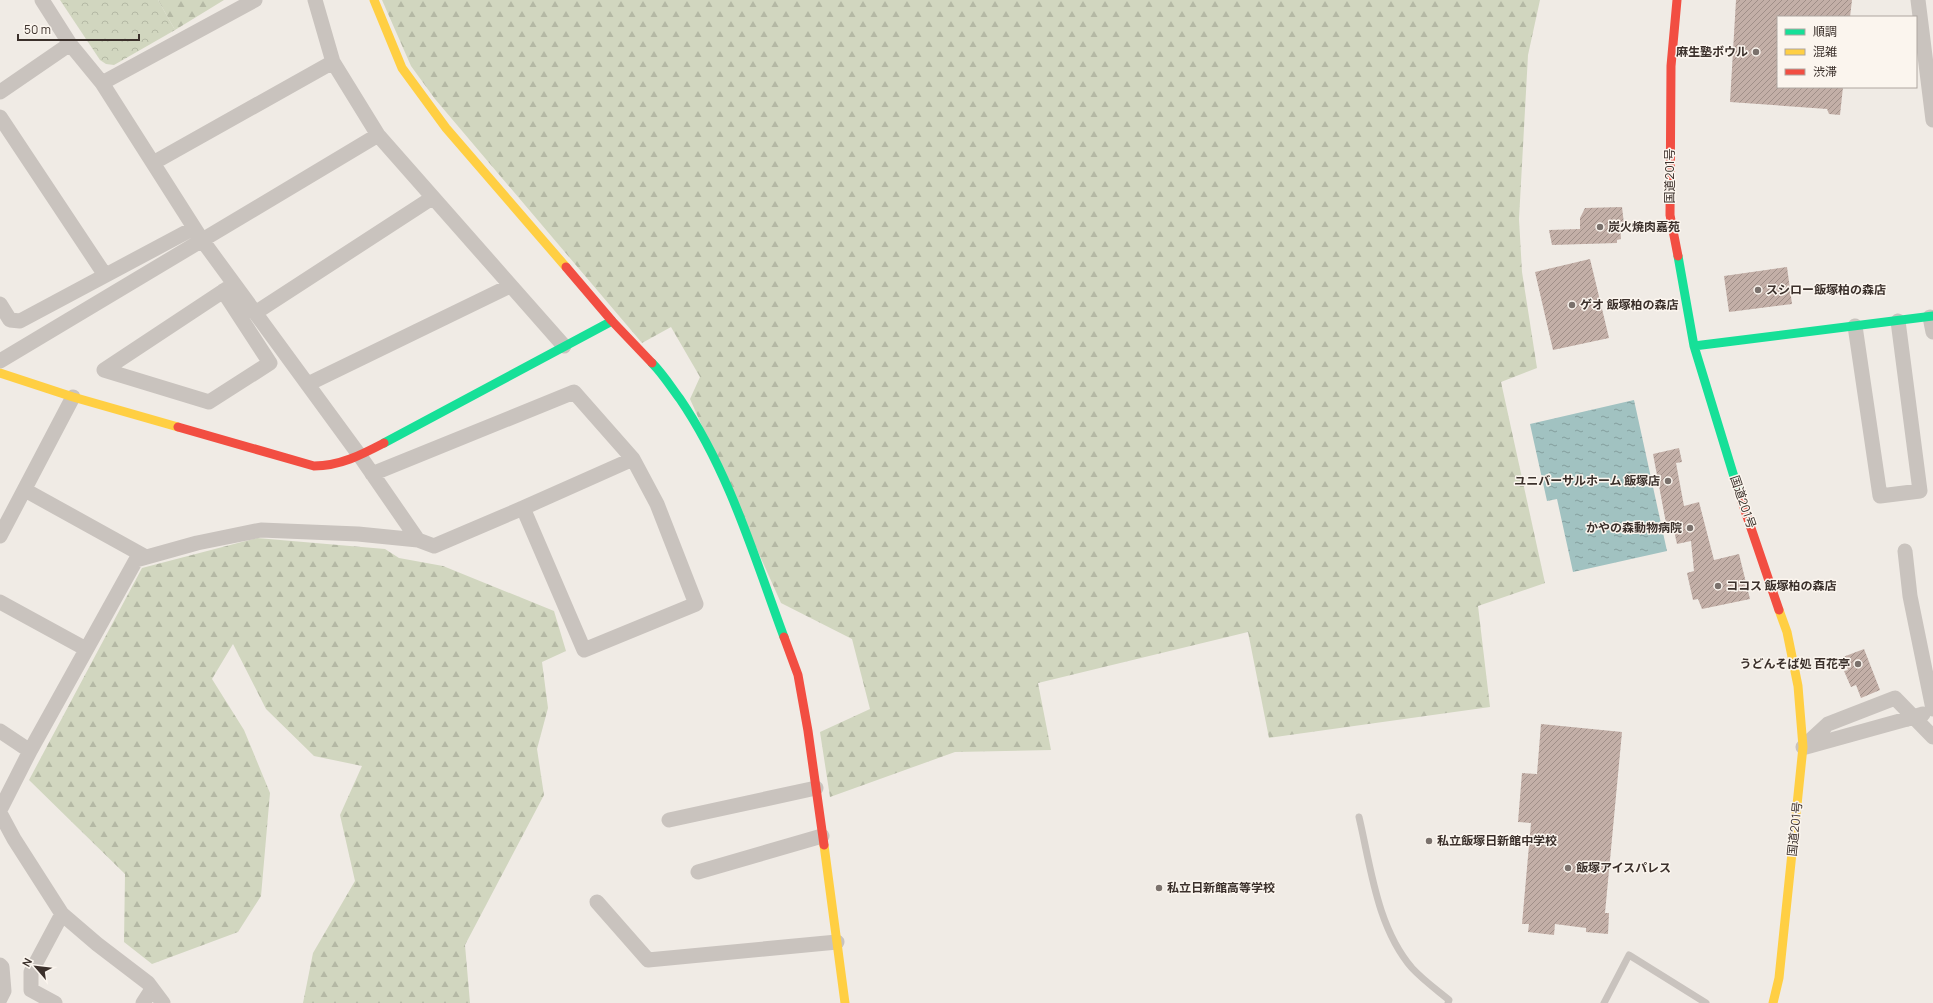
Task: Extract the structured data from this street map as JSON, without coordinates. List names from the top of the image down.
{
  "streets": {
    "main road": ["国道201号"]
  },
  "places": [
    "麻生塾ボウル",
    "炭火焼肉嘉苑",
    "スシロー飯塚柏の森店",
    "ゲオ 飯塚柏の森店",
    "ユニバーサルホーム 飯塚店",
    "かやの森動物病院",
    "ココス 飯塚柏の森店",
    "うどんそば処 百花亭",
    "私立飯塚日新館中学校",
    "飯塚アイスパレス",
    "私立日新館高等学校"
  ],
  "legend": ["順調", "混雑", "渋滞"],
  "scale_bar": "50 m",
  "north": "top left"
}
